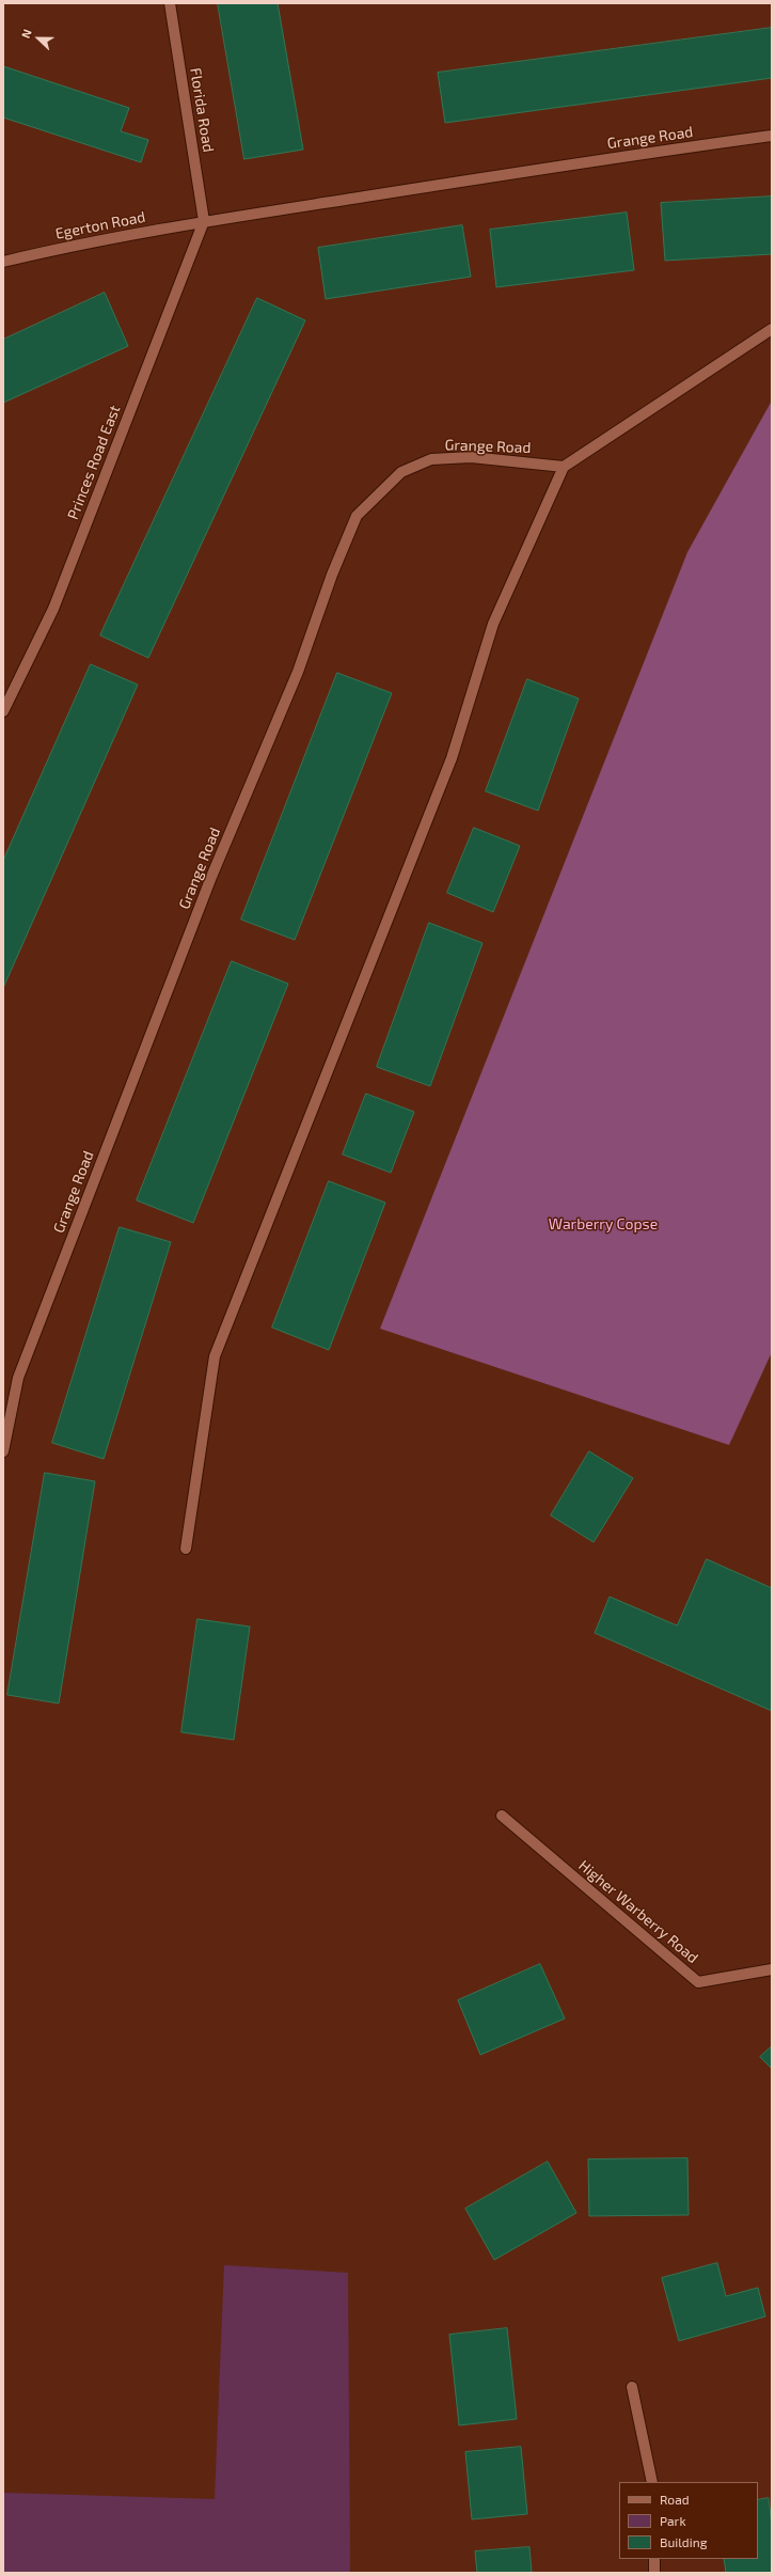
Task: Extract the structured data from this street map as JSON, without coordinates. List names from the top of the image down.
{
  "streets": {
    "street": [
      "Florida Road",
      "Grange Road",
      "Egerton Road",
      "Princes Road East",
      "Higher Warberry Road"
    ]
  },
  "crossings": [
    ["Florida Road", "Grange Road"],
    ["Florida Road", "Egerton Road"],
    ["Florida Road", "Princes Road East"],
    ["Grange Road", "Egerton Road"],
    ["Grange Road", "Princes Road East"],
    ["Egerton Road", "Princes Road East"]
  ],
  "parks": ["Warberry Copse"],
  "legend": ["Road", "Park", "Building"],
  "north": "left"
}
